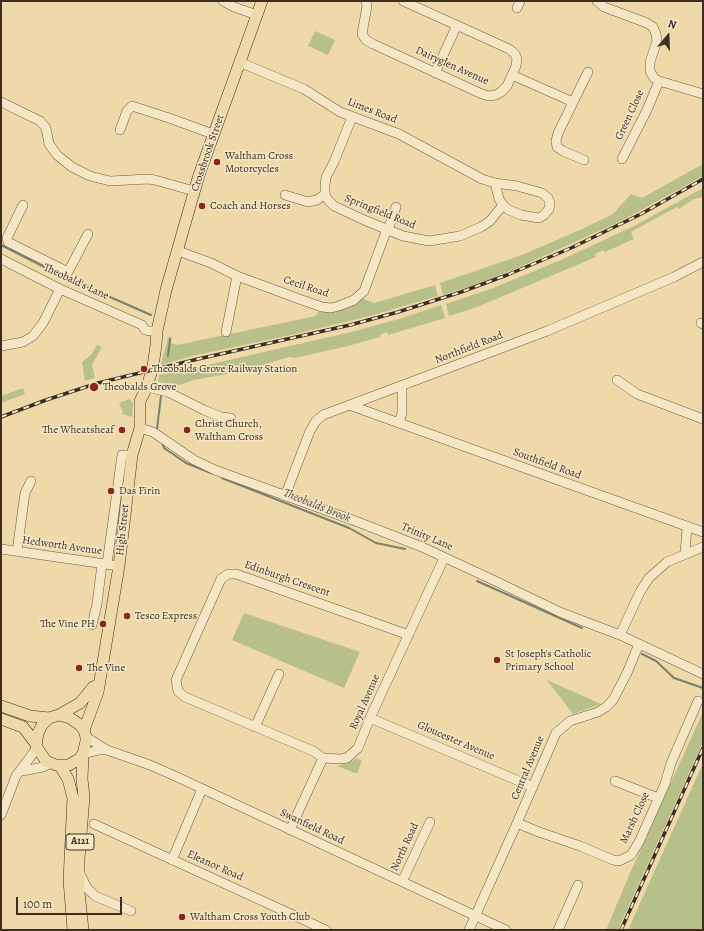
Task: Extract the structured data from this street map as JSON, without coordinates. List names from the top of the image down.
{
  "streets": {
    "main road": ["Crossbrook Street", "High Street", "A121"],
    "street": [
      "Dairyglen Avenue",
      "Limes Road",
      "Green Close",
      "Springfield Road",
      "Theobald's Lane",
      "Cecil Road",
      "Northfield Road",
      "Southfield Road",
      "Trinity Lane",
      "Hedworth Avenue",
      "Edinburgh Crescent",
      "Royal Avenue",
      "Gloucester Avenue",
      "Central Avenue",
      "Marsh Close",
      "Swanfield Road",
      "North Road",
      "Eleanor Road"
    ]
  },
  "crossings": [
    ["Limes Road", "Crossbrook Street"],
    ["Limes Road", "Springfield Road"],
    ["Crossbrook Street", "Theobald's Lane"],
    ["Crossbrook Street", "Cecil Road"],
    ["Crossbrook Street", "High Street"],
    ["Springfield Road", "Cecil Road"],
    ["Theobald's Lane", "High Street"],
    ["Northfield Road", "Southfield Road"],
    ["Northfield Road", "Trinity Lane"],
    ["High Street", "Trinity Lane"],
    ["High Street", "Hedworth Avenue"],
    ["High Street", "Swanfield Road"],
    ["High Street", "A121"],
    ["Trinity Lane", "Royal Avenue"],
    ["Trinity Lane", "Central Avenue"],
    ["Edinburgh Crescent", "Royal Avenue"],
    ["Royal Avenue", "Gloucester Avenue"],
    ["Gloucester Avenue", "Central Avenue"],
    ["Central Avenue", "Marsh Close"],
    ["Central Avenue", "Swanfield Road"],
    ["Swanfield Road", "A121"],
    ["Swanfield Road", "North Road"]
  ],
  "water": ["Theobalds Brook"],
  "places": [
    "Waltham Cross Motorcycles",
    "Coach and Horses",
    "Theobalds Grove Railway Station",
    "Theobalds Grove",
    "The Wheatsheaf",
    "Christ Church, Waltham Cross",
    "Das Firin",
    "Tesco Express",
    "The Vine PH",
    "St Joseph's Catholic Primary School",
    "The Vine",
    "Waltham Cross Youth Club"
  ],
  "scale_bar": "100 m",
  "north": "top"
}
